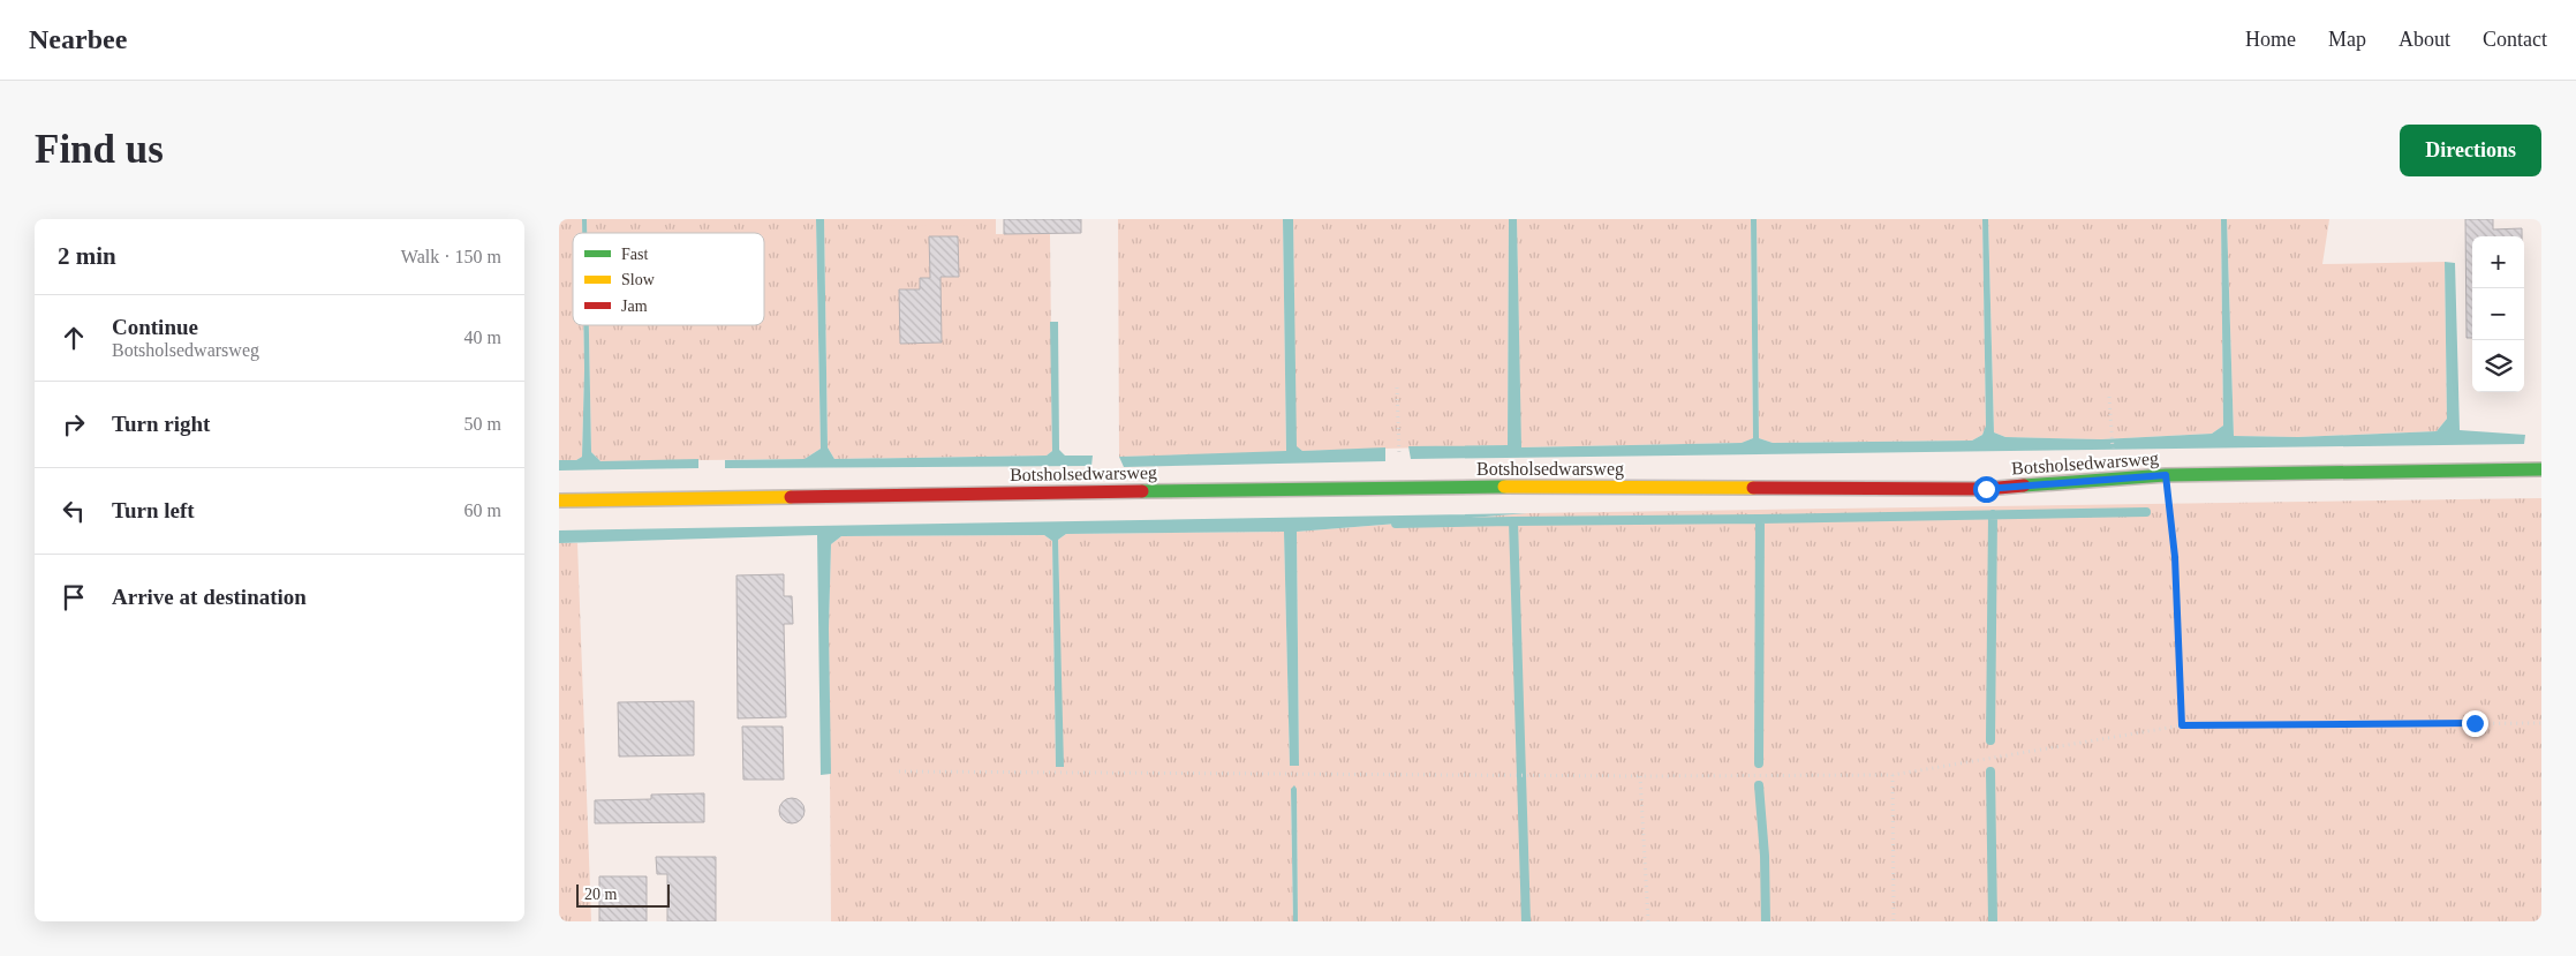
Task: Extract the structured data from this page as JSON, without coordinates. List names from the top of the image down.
{
  "streets": {
    "street": ["Botsholsedwarsweg"]
  },
  "legend": ["Fast", "Slow", "Jam"],
  "scale_bar": "20 m",
  "page": {
    "header": "Nearbee",
    "nav": [
      "Home",
      "Map",
      "About",
      "Contact"
    ],
    "buttons": "Directions",
    "title": "Find us",
    "heading": ["2 min", "Walk · 150 m"],
    "map_buttons": ["+", "−"],
    "list": [
      ["Continue", "Botsholsedwarsweg", "40 m"],
      ["Turn right", "50 m"],
      ["Turn left", "60 m"],
      "Arrive at destination"
    ],
    "scale": "20 m"
  }
}
